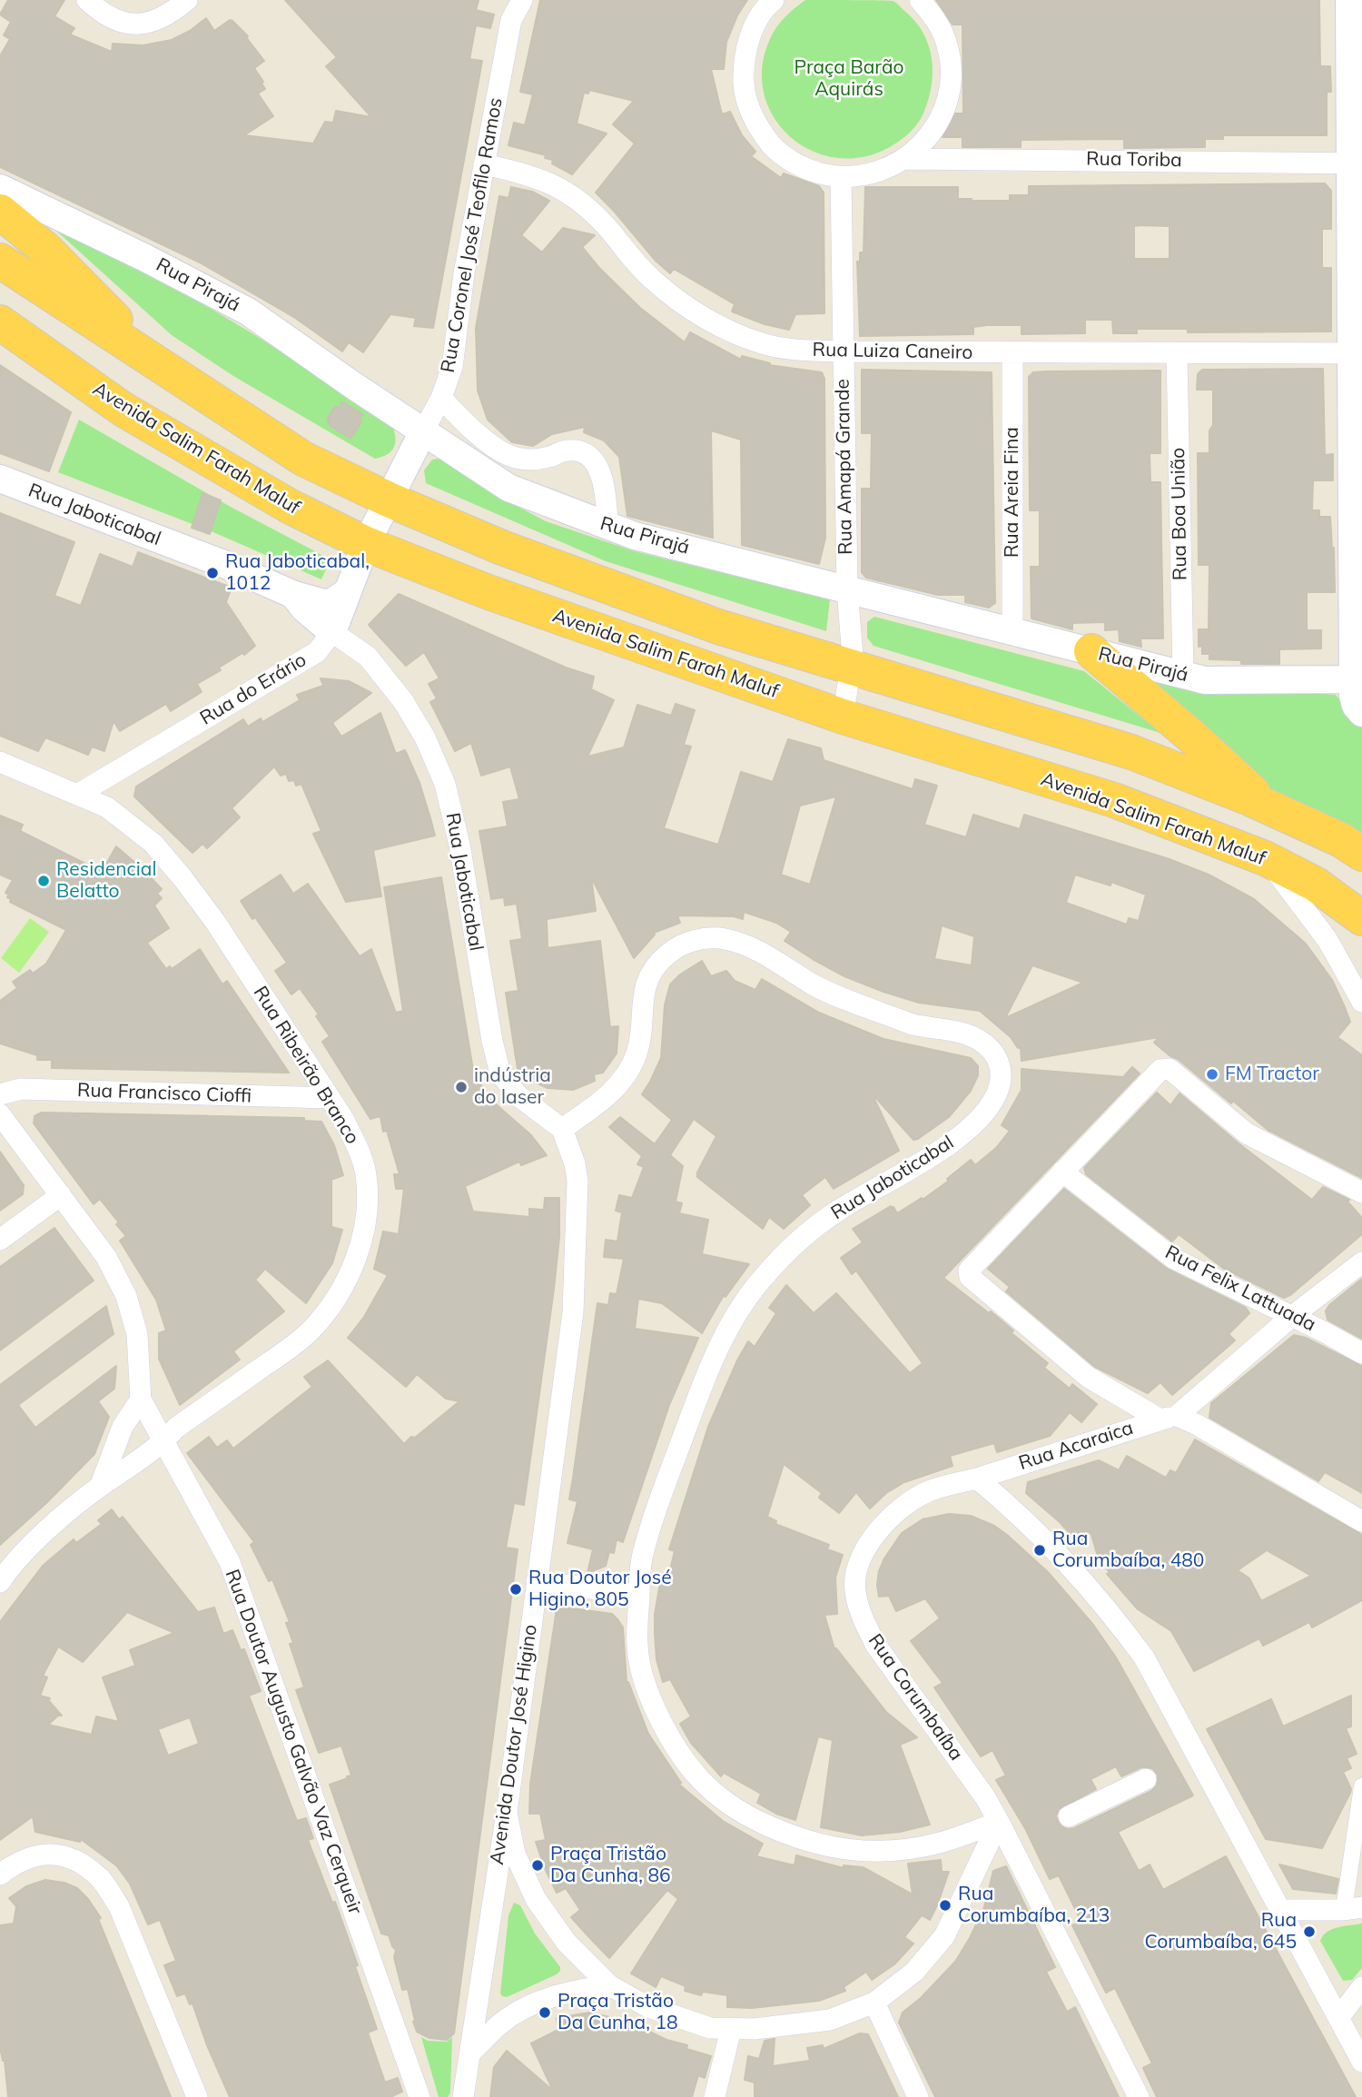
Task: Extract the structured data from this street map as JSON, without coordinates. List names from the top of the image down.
{
  "streets": {
    "highway": ["Avenida Salim Farah Maluf"],
    "street": [
      "Rua Toriba",
      "Rua Coronel José Teofilo Ramos",
      "Rua Pirajá",
      "Rua Luiza Caneiro",
      "Rua Amapá Grande",
      "Rua Areia Fina",
      "Rua Boa União",
      "Rua Jaboticabal",
      "Rua do Erário",
      "Rua Ribeirão Branco",
      "Rua Francisco Cioffi",
      "Rua Felix Lattuada",
      "Rua Acaraica",
      "Rua Corumbaíba",
      "Rua Doutor Augusto Galvão Vaz Cerqueir",
      "Avenida Doutor José Higino"
    ]
  },
  "crossings": [
    ["Rua Coronel José Teofilo Ramos", "Rua Pirajá"],
    ["Rua Coronel José Teofilo Ramos", "Rua Luiza Caneiro"],
    ["Rua Coronel José Teofilo Ramos", "Rua do Erário"],
    ["Rua Pirajá", "Rua Amapá Grande"],
    ["Rua Pirajá", "Rua Areia Fina"],
    ["Rua Pirajá", "Rua Boa União"],
    ["Rua Luiza Caneiro", "Rua Amapá Grande"],
    ["Rua Luiza Caneiro", "Rua Areia Fina"],
    ["Rua Luiza Caneiro", "Rua Boa União"],
    ["Avenida Salim Farah Maluf", "Rua Amapá Grande"],
    ["Avenida Salim Farah Maluf", "Rua do Erário"],
    ["Rua Jaboticabal", "Rua do Erário"],
    ["Rua Jaboticabal", "Rua Corumbaíba"],
    ["Rua Jaboticabal", "Avenida Doutor José Higino"],
    ["Rua do Erário", "Rua Ribeirão Branco"],
    ["Rua Ribeirão Branco", "Rua Francisco Cioffi"],
    ["Rua Ribeirão Branco", "Rua Doutor Augusto Galvão Vaz Cerqueir"],
    ["Rua Acaraica", "Rua Corumbaíba"]
  ],
  "parks": ["Praça Barão Aquirás"],
  "places": [
    "Rua Jaboticabal, 1012",
    "Residencial Belatto",
    "FM Tractor",
    "indústria do laser",
    "Rua Corumbaíba, 480",
    "Rua Doutor José Higino, 805",
    "Praça Tristão Da Cunha, 86",
    "Rua Corumbaíba, 213",
    "Rua Corumbaíba, 645",
    "Praça Tristão Da Cunha, 18"
  ]
}
